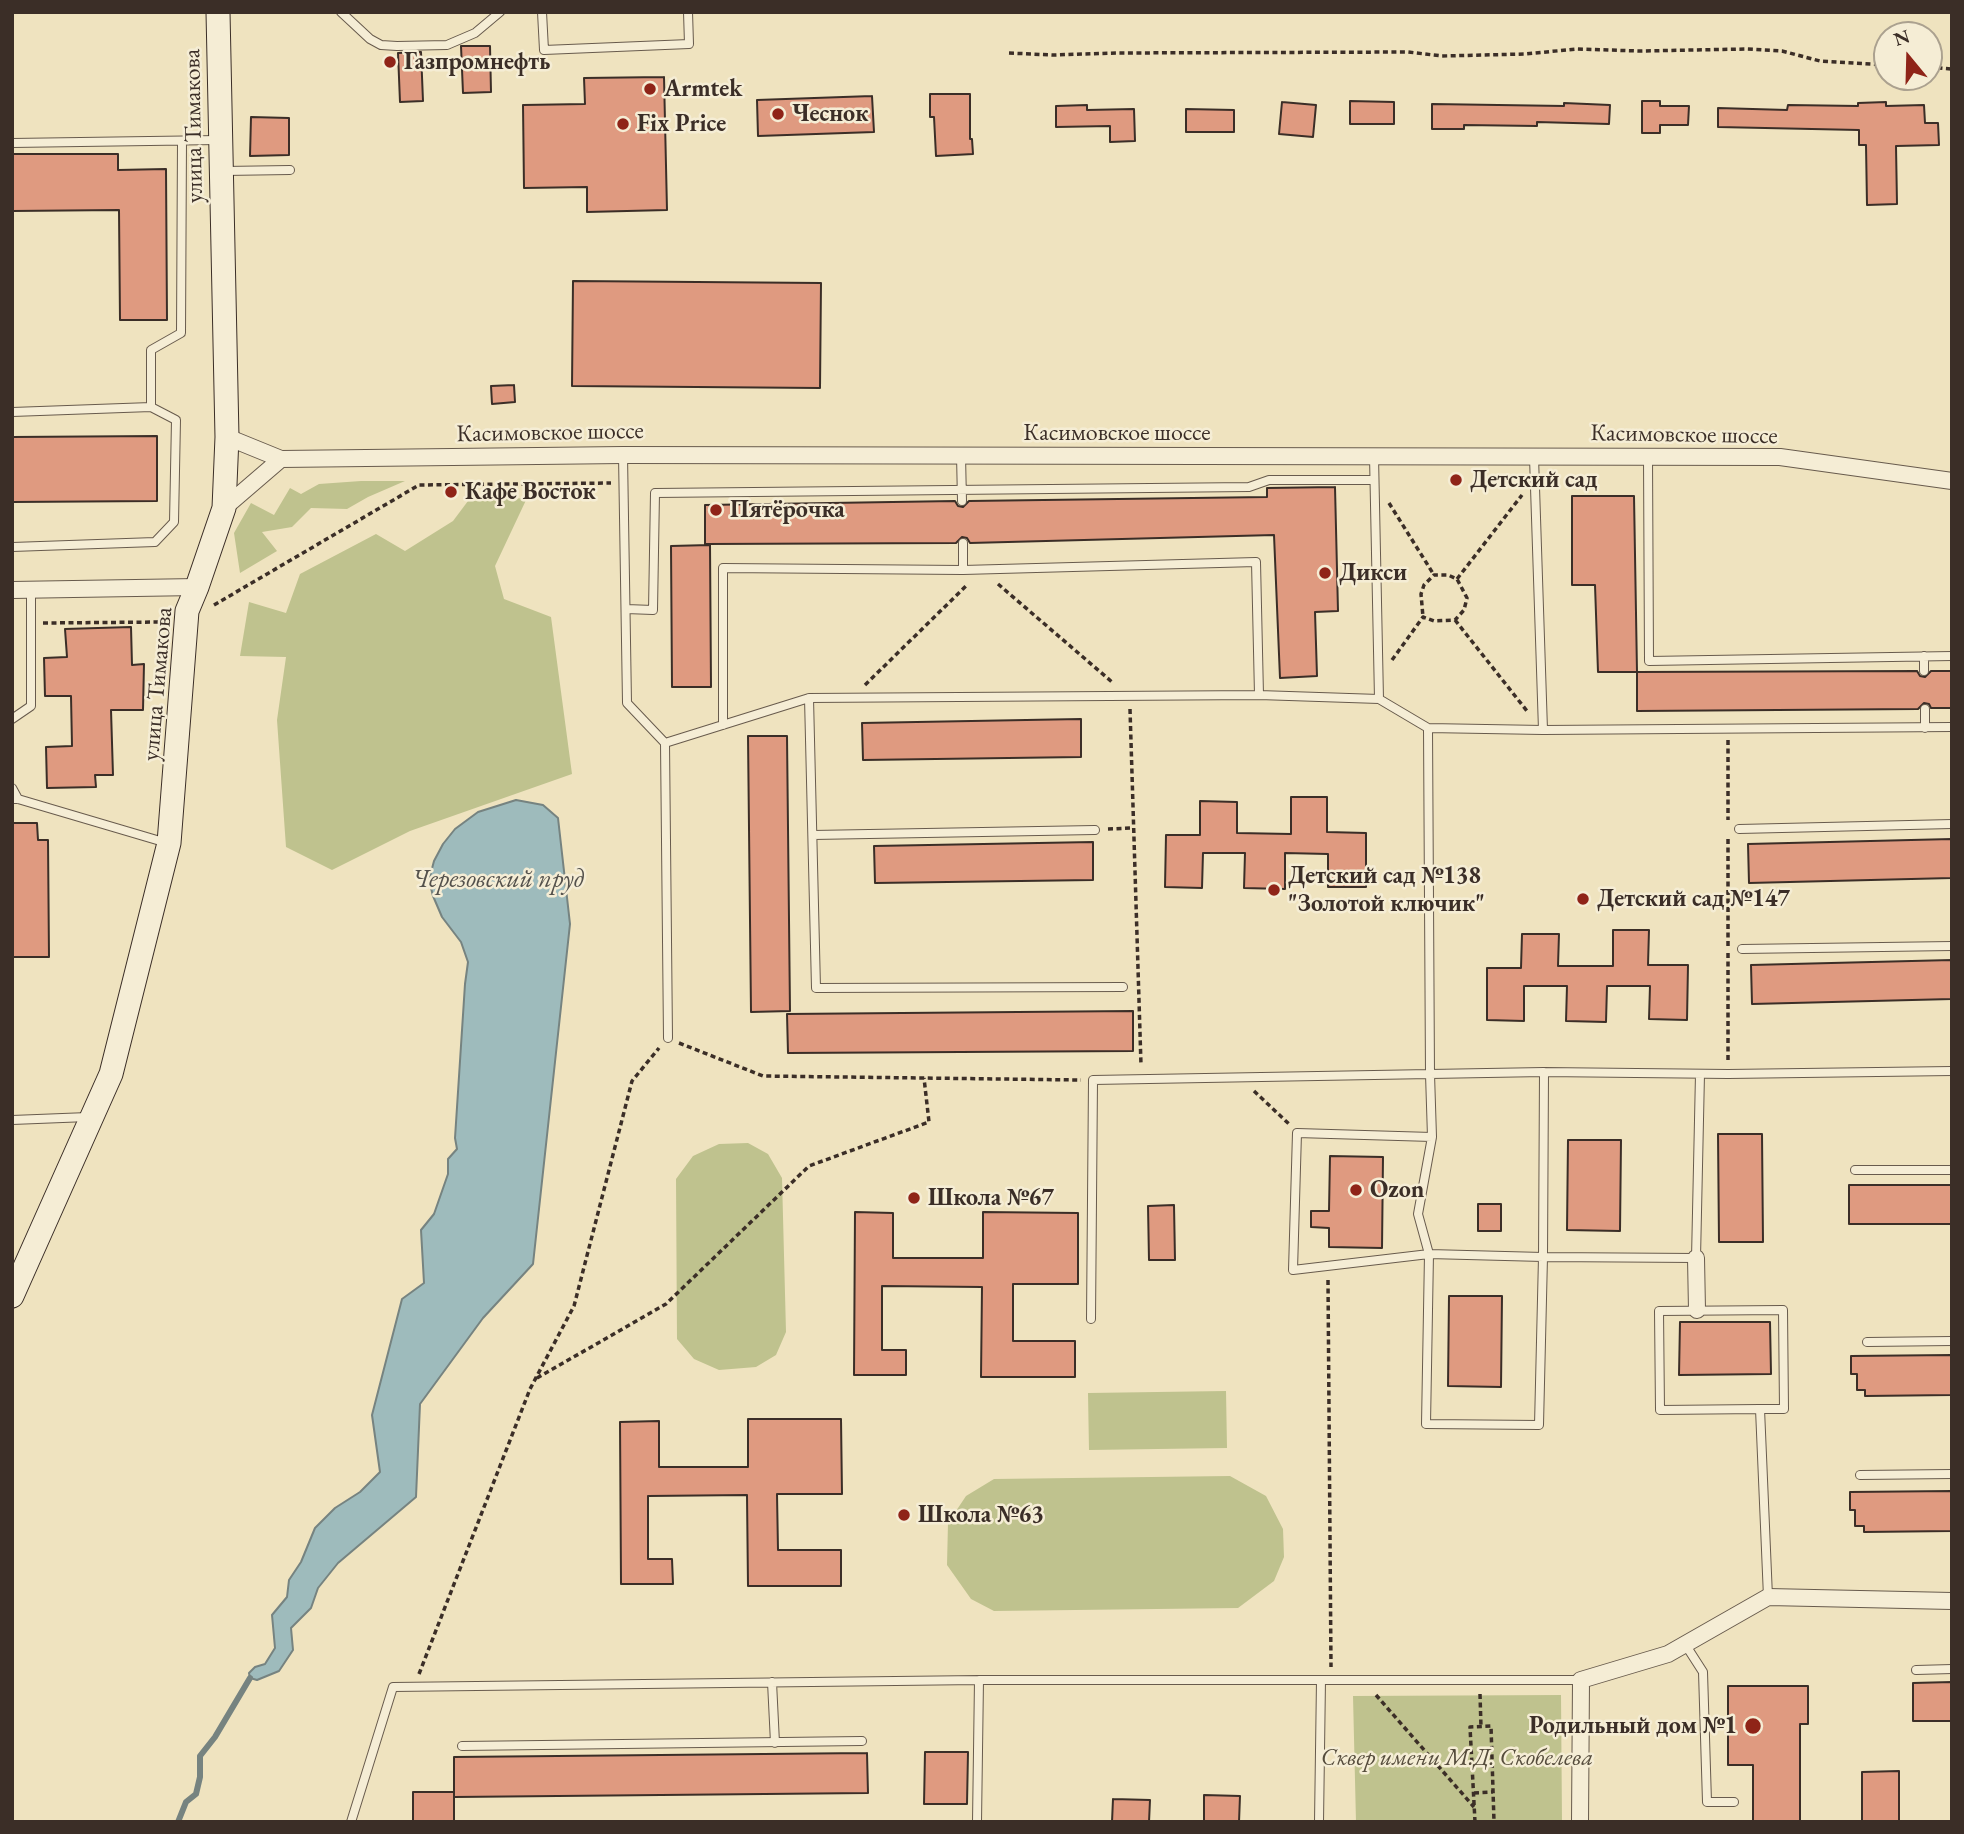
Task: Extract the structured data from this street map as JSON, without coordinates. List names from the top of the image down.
{
  "streets": {
    "street": ["улица Тимакова", "Касимовское шоссе"]
  },
  "crossings": [
    ["улица Тимакова", "Касимовское шоссе"]
  ],
  "water": ["Черезовский пруд"],
  "parks": ["Сквер имени М.Д. Скобелева"],
  "places": [
    "Газпромнефть",
    "Armtek",
    "Чеснок",
    "Fix Price",
    "Детский сад",
    "Кафе Восток",
    "Пятёрочка",
    "Дикси",
    "Детский сад №138 \"Золотой ключик\"",
    "Детский сад №147",
    "Ozon",
    "Школа №67",
    "Школа №63",
    "Родильный дом №1"
  ],
  "north": "top"
}
